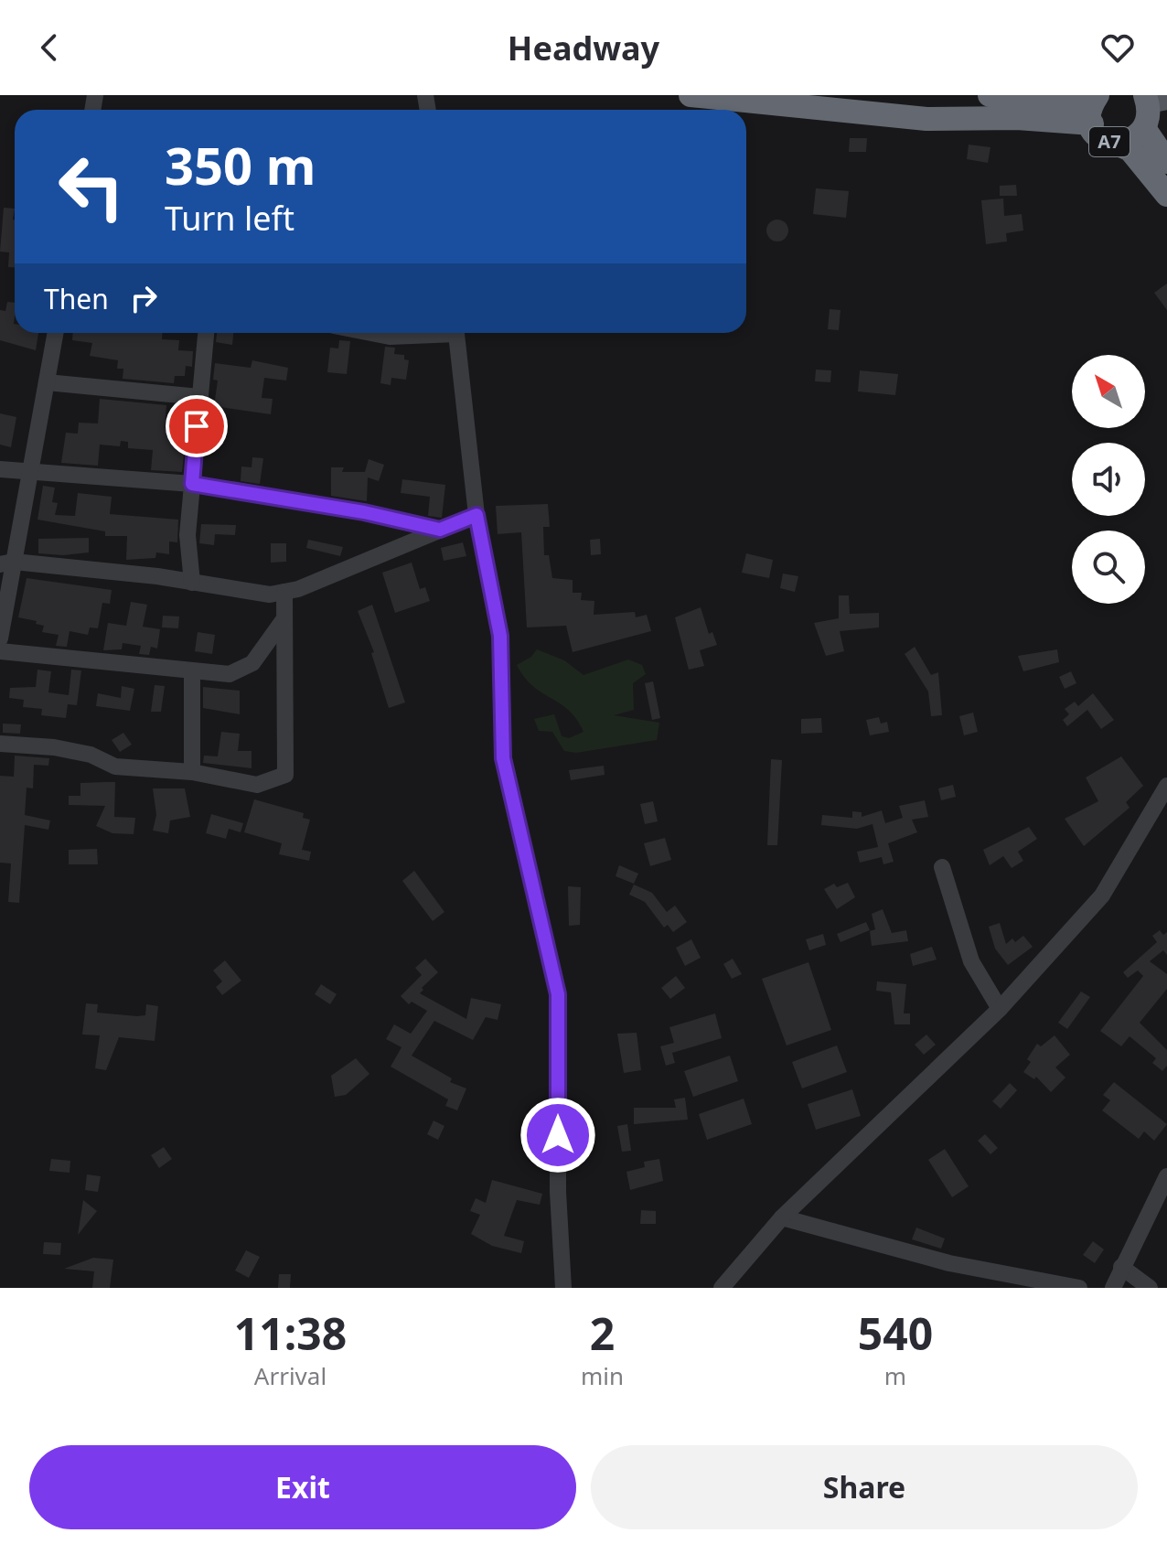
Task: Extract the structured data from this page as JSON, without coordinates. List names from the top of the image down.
{
  "streets": {
    "highway": ["A7"]
  },
  "north": "top left",
  "page": {
    "header": "Headway",
    "turn": ["350 m", "Turn left"],
    "then": "Then",
    "eta": [
      "11:38",
      "Arrival",
      "2",
      "min",
      "540",
      "m"
    ],
    "buttons": ["Exit", "Share"]
  }
}
